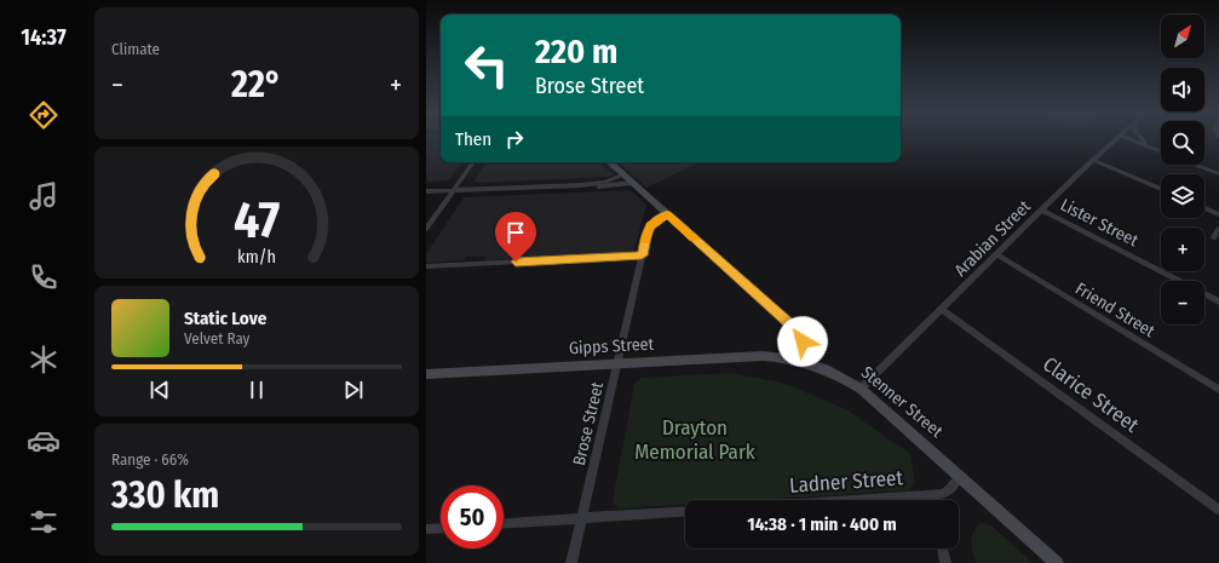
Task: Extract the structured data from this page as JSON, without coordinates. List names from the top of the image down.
{
  "streets": {
    "main road": ["Gipps Street", "Stenner Street"],
    "street": [
      "Lister Street",
      "Arabian Street",
      "Friend Street",
      "Clarice Street",
      "Brose Street",
      "Ladner Street"
    ]
  },
  "crossings": [
    ["Lister Street", "Arabian Street"],
    ["Arabian Street", "Friend Street"],
    ["Arabian Street", "Clarice Street"],
    ["Arabian Street", "Stenner Street"],
    ["Gipps Street", "Stenner Street"],
    ["Gipps Street", "Brose Street"],
    ["Stenner Street", "Ladner Street"]
  ],
  "parks": ["Drayton Memorial Park"],
  "north": "top right",
  "page": {
    "tabs": "14:37",
    "tile": [
      "Climate",
      ["Range · 66%", "330 km"]
    ],
    "map_buttons": ["+", "−"],
    "turn": ["220 m", "Brose Street"],
    "heat": ["−", "22°", "+"],
    "then": "Then",
    "song": ["Static Love", "Velvet Ray"],
    "limit": "50",
    "trip": "14:38 · 1 min · 400 m",
    "gauge": ["47", "km/h"]
  }
}
